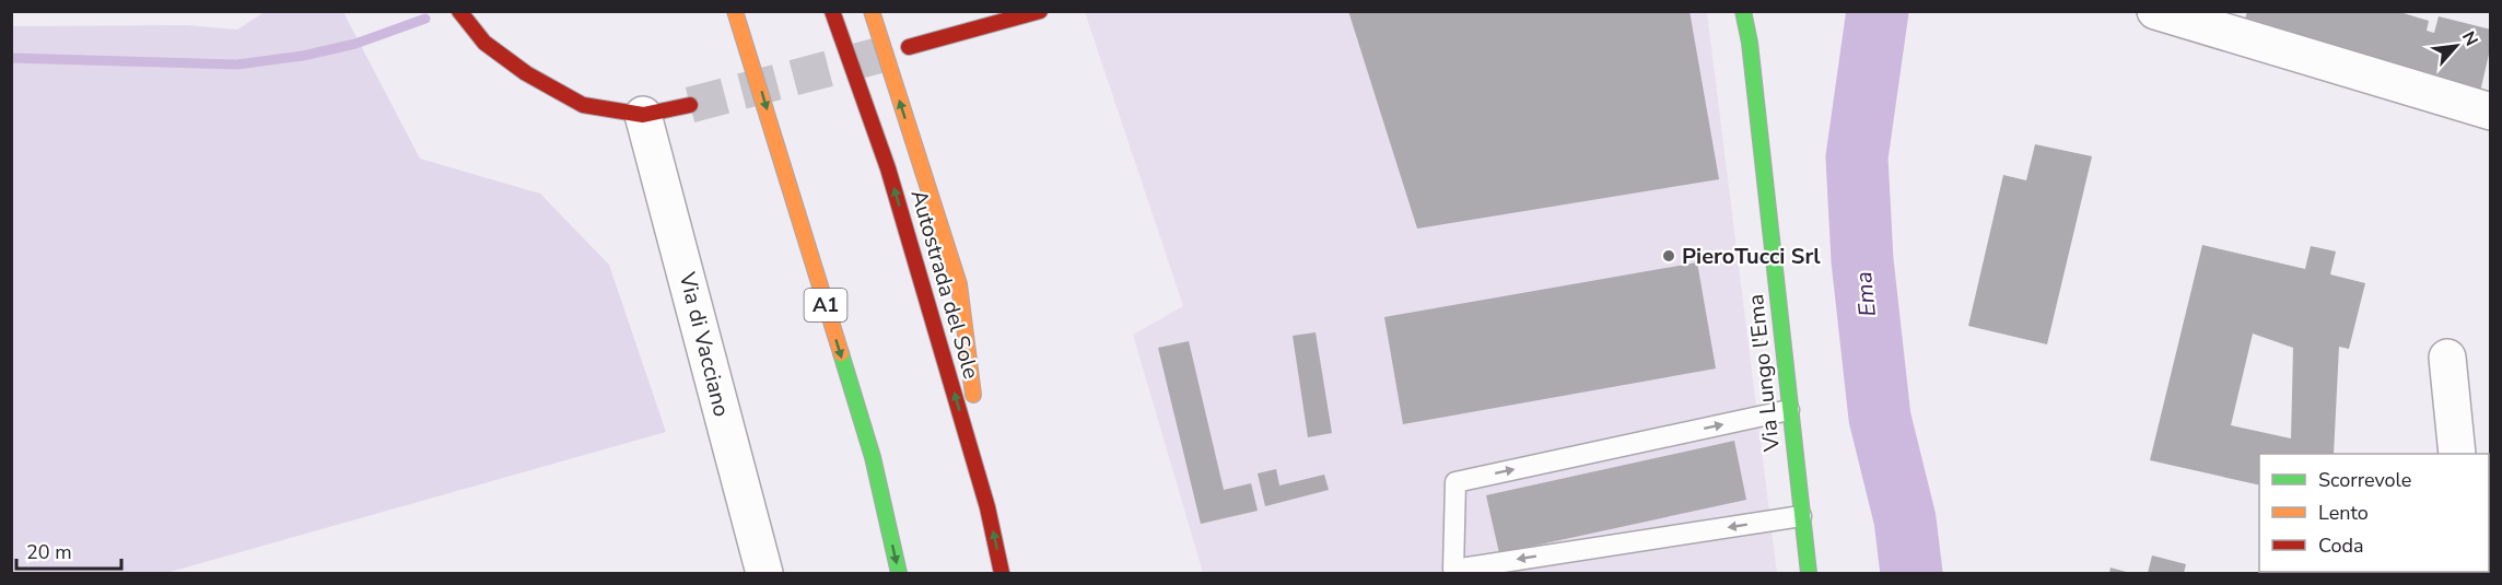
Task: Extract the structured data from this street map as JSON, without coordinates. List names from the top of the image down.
{
  "streets": {
    "main road": ["Autostrada del Sole", "A1", "Via Lungo l'Ema"],
    "street": ["Via di Vacciano"]
  },
  "water": ["Ema"],
  "places": ["PieroTucci Srl"],
  "legend": ["Scorrevole", "Lento", "Coda"],
  "scale_bar": "20 m",
  "north": "top right"
}
